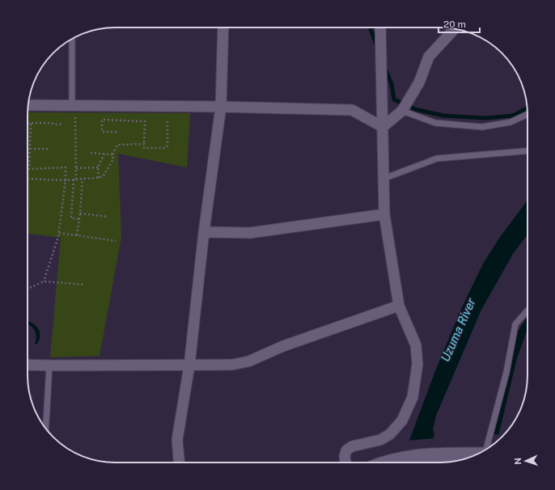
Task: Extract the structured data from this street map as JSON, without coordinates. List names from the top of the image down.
{
  "water": ["Uzuma River"],
  "scale_bar": "20 m",
  "north": "left"
}
